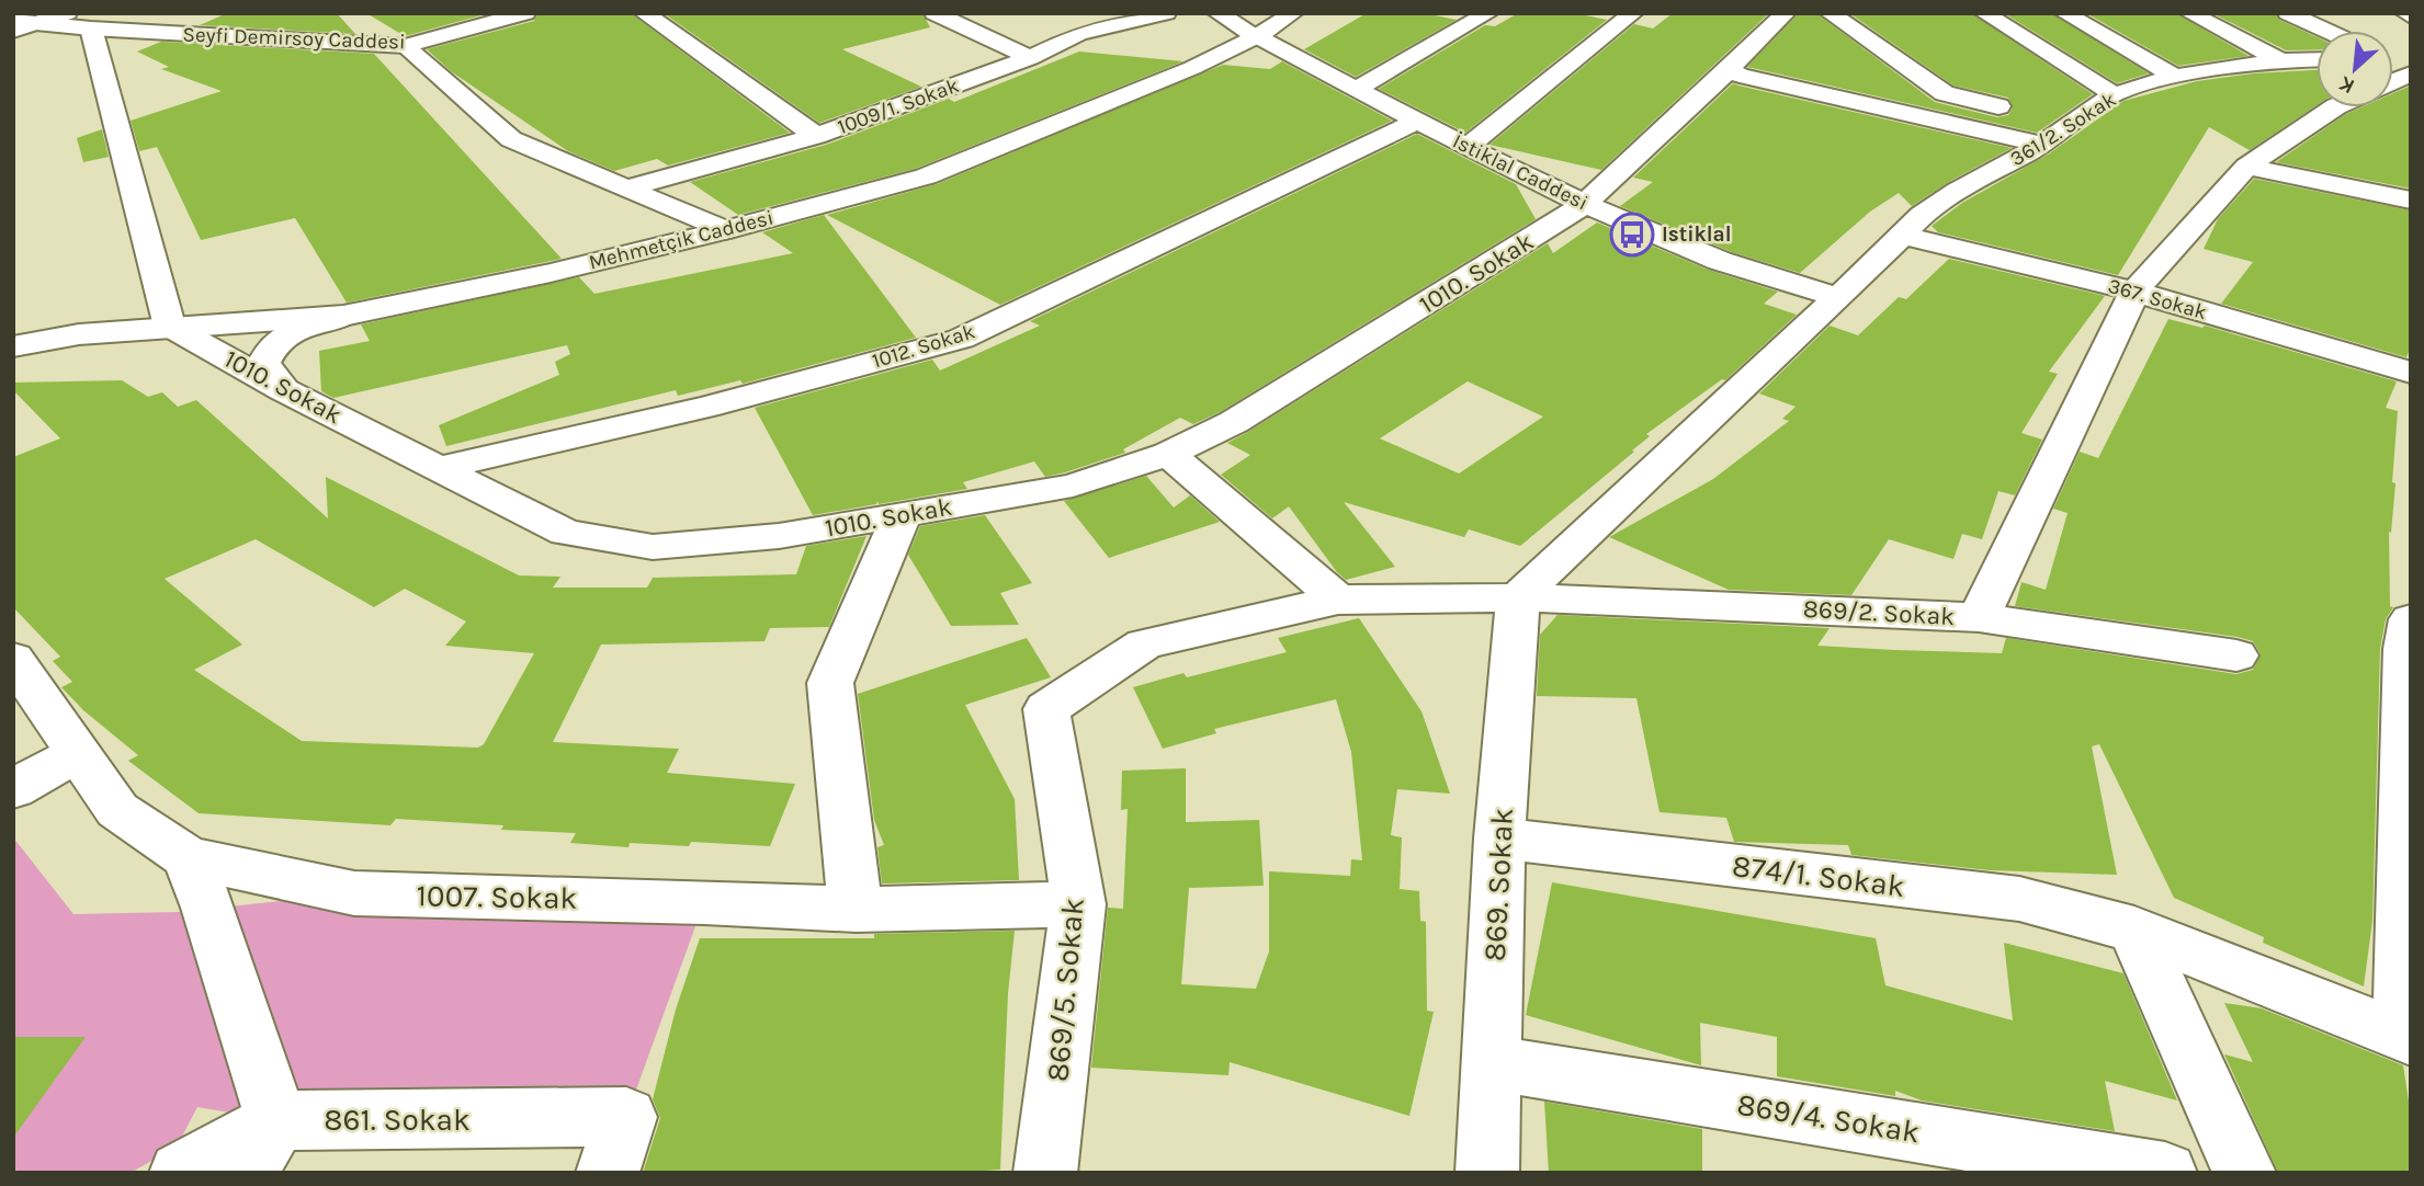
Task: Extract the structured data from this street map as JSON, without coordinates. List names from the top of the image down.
{
  "streets": {
    "street": [
      "Seyfi Demirsoy Caddesi",
      "1009/1. Sokak",
      "361/2. Sokak",
      "İstiklal Caddesi",
      "Mehmetçik Caddesi",
      "1010. Sokak",
      "367. Sokak",
      "1012. Sokak",
      "869/2. Sokak",
      "874/1. Sokak",
      "869. Sokak",
      "1007. Sokak",
      "869/5. Sokak",
      "869/4. Sokak",
      "861. Sokak"
    ]
  },
  "crossings": [
    ["361/2. Sokak", "İstiklal Caddesi"],
    ["361/2. Sokak", "367. Sokak"],
    ["361/2. Sokak", "869/2. Sokak"],
    ["361/2. Sokak", "869. Sokak"],
    ["361/2. Sokak", "869/5. Sokak"],
    ["İstiklal Caddesi", "Mehmetçik Caddesi"],
    ["İstiklal Caddesi", "1010. Sokak"],
    ["İstiklal Caddesi", "1012. Sokak"],
    ["Mehmetçik Caddesi", "1010. Sokak"],
    ["1010. Sokak", "1012. Sokak"],
    ["869/2. Sokak", "869. Sokak"],
    ["869/2. Sokak", "869/5. Sokak"],
    ["874/1. Sokak", "869. Sokak"],
    ["869. Sokak", "869/5. Sokak"],
    ["869. Sokak", "869/4. Sokak"],
    ["1007. Sokak", "869/5. Sokak"]
  ],
  "places": {
    "bus stop": ["Istiklal"]
  },
  "north": "bottom left"
}
